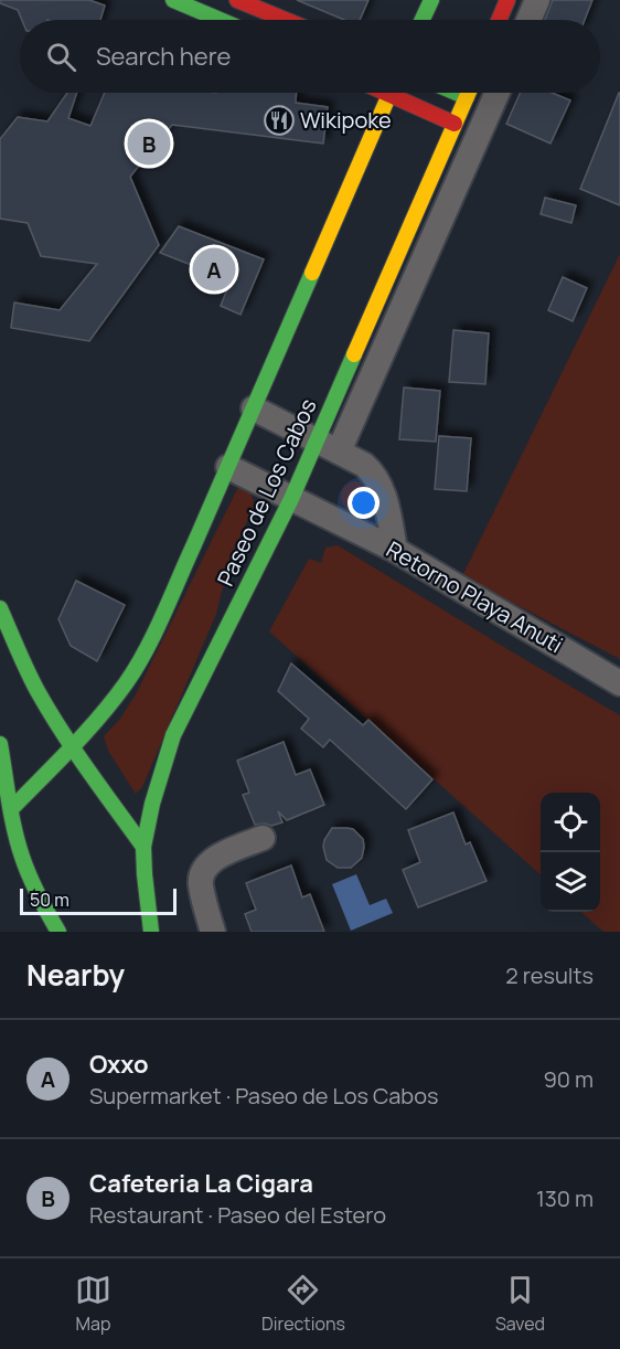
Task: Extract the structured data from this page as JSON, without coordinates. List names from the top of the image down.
{
  "streets": {
    "main road": ["Paseo de Los Cabos"],
    "street": ["Retorno Playa Anuti"]
  },
  "crossings": [
    ["Paseo de Los Cabos", "Retorno Playa Anuti"]
  ],
  "places": {
    "restaurant": ["Wikipoke"]
  },
  "scale_bar": "50 m",
  "page": {
    "search": "Search here",
    "pins": ["B", "A"],
    "scale": "50 m",
    "heading": ["Nearby", "2 results"],
    "list": [
      {
        "mark": "A",
        "name": "Oxxo",
        "note": "Supermarket · Paseo de Los Cabos",
        "value": "90 m"
      },
      {
        "mark": "B",
        "name": "Cafeteria La Cigara",
        "note": "Restaurant · Paseo del Estero",
        "value": "130 m"
      }
    ],
    "nav": ["Map", "Directions", "Saved"]
  }
}
